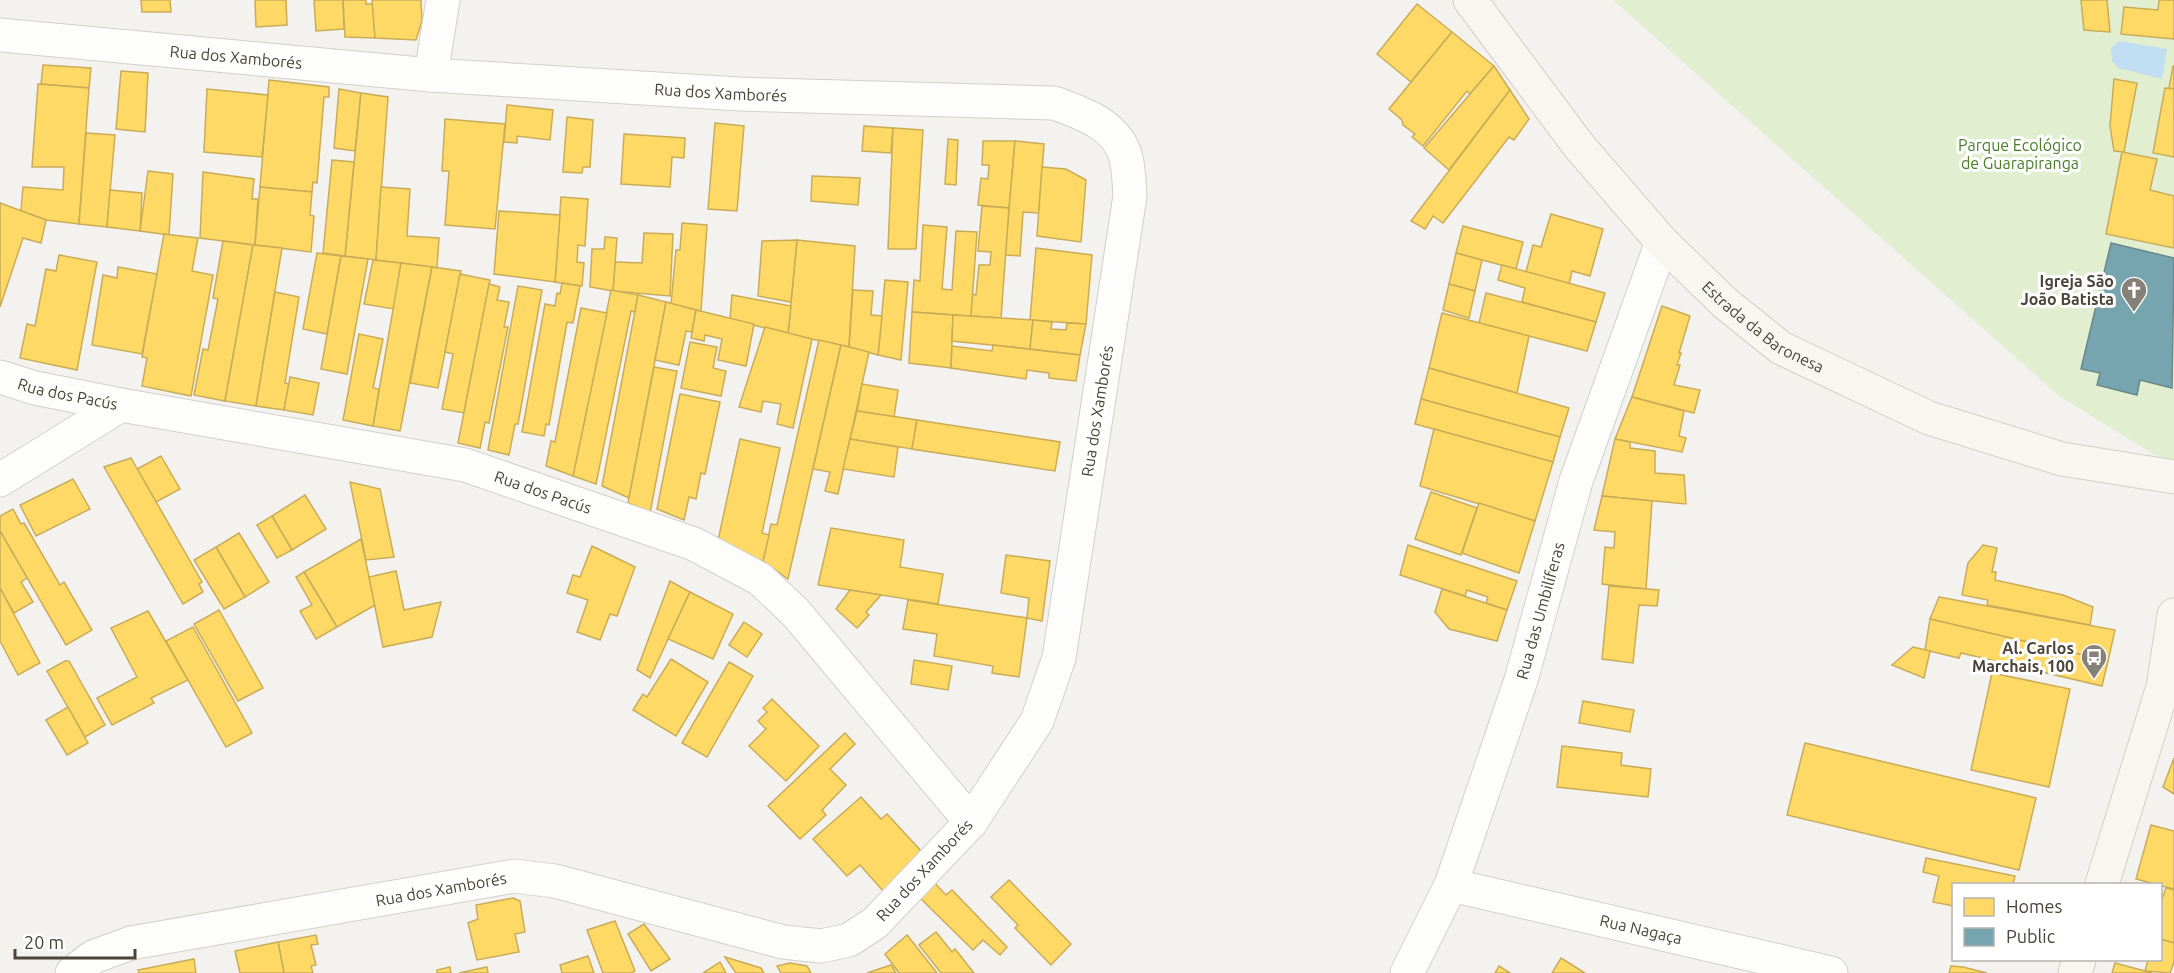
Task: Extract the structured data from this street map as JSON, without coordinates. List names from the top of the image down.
{
  "streets": {
    "main road": ["Estrada da Baronesa"],
    "street": [
      "Rua dos Xamborés",
      "Rua dos Pacús",
      "Rua das Umbilíferas",
      "Rua Nagaça"
    ]
  },
  "crossings": [
    ["Rua dos Xamborés", "Rua dos Pacús"],
    ["Estrada da Baronesa", "Rua das Umbilíferas"],
    ["Rua das Umbilíferas", "Rua Nagaça"]
  ],
  "parks": ["Parque Ecológico de Guarapiranga"],
  "places": {
    "church": ["Igreja São João Batista"],
    "bus stop": ["Al. Carlos Marchais, 100"]
  },
  "legend": ["Homes", "Public"],
  "scale_bar": "20 m"
}
